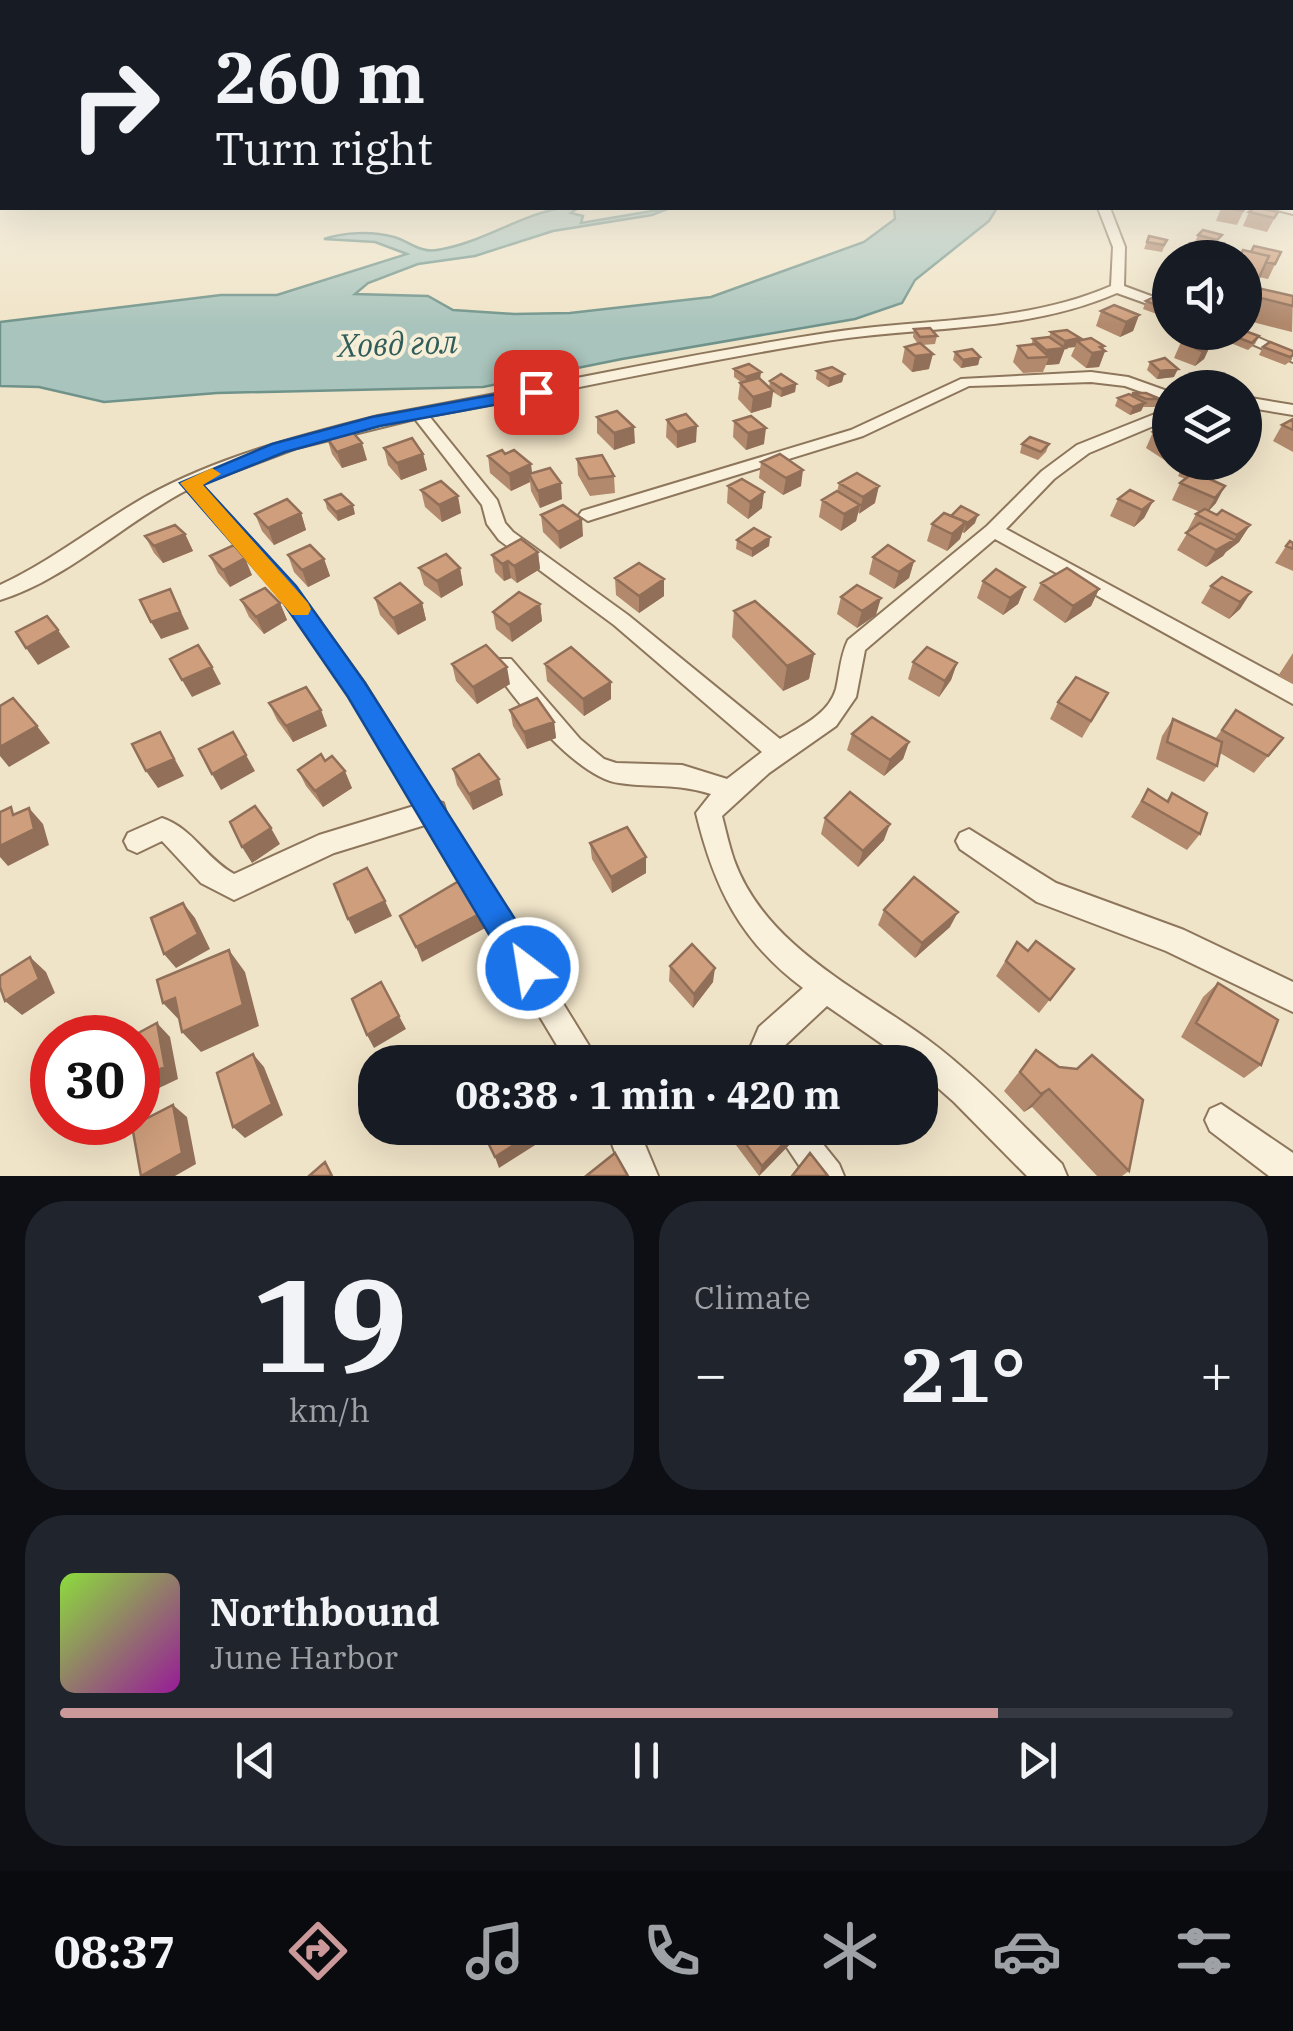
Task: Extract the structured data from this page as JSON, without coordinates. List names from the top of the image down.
{
  "water": ["Ховд гол"],
  "page": {
    "turn": ["260 m", "Turn right"],
    "limit": "30",
    "trip": "08:38 · 1 min · 420 m",
    "tile": [
      ["19", "km/h"],
      "Climate"
    ],
    "heat": ["−", "21°", "+"],
    "song": ["Northbound", "June Harbor"],
    "tabs": "08:37"
  }
}
